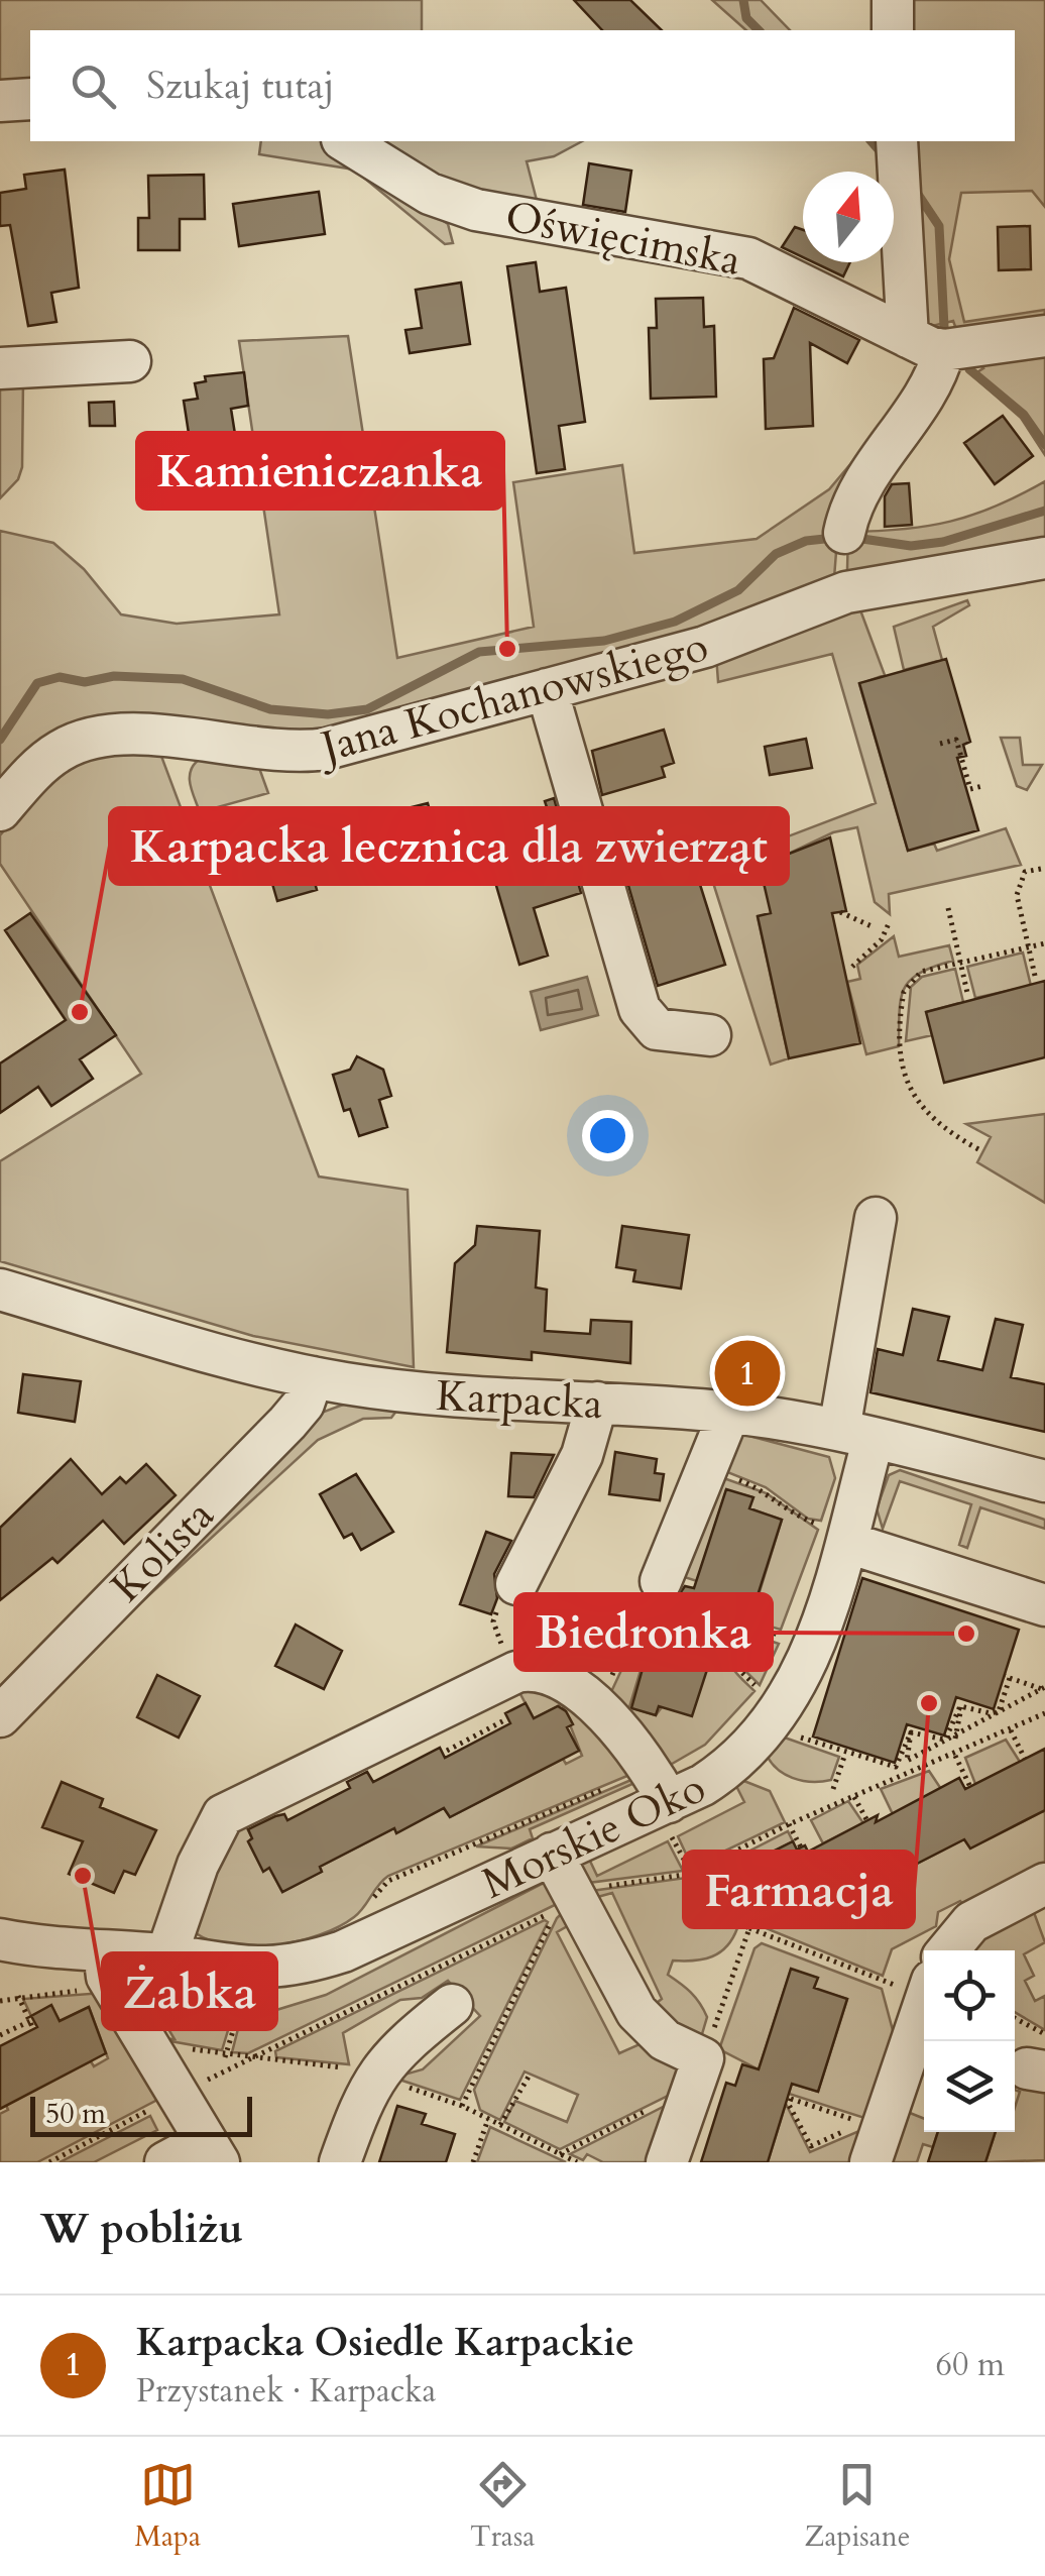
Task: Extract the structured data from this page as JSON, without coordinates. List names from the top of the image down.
{
  "streets": {
    "street": [
      "Oświęcimska",
      "Jana Kochanowskiego",
      "Karpacka",
      "Kolista",
      "Morskie Oko"
    ]
  },
  "crossings": [
    ["Karpacka", "Kolista"],
    ["Karpacka", "Morskie Oko"]
  ],
  "places": [
    "Kamieniczanka",
    "Karpacka lecznica dla zwierząt",
    "Biedronka",
    "Farmacja",
    "Żabka"
  ],
  "scale_bar": "50 m",
  "north": "top",
  "page": {
    "search": "Szukaj tutaj",
    "pins": "1",
    "scale": "50 m",
    "heading": "W pobliżu",
    "list": [
      {
        "mark": "1",
        "name": "Karpacka Osiedle Karpackie",
        "note": "Przystanek · Karpacka",
        "value": "60 m"
      }
    ],
    "nav": ["Mapa", "Trasa", "Zapisane"]
  }
}
